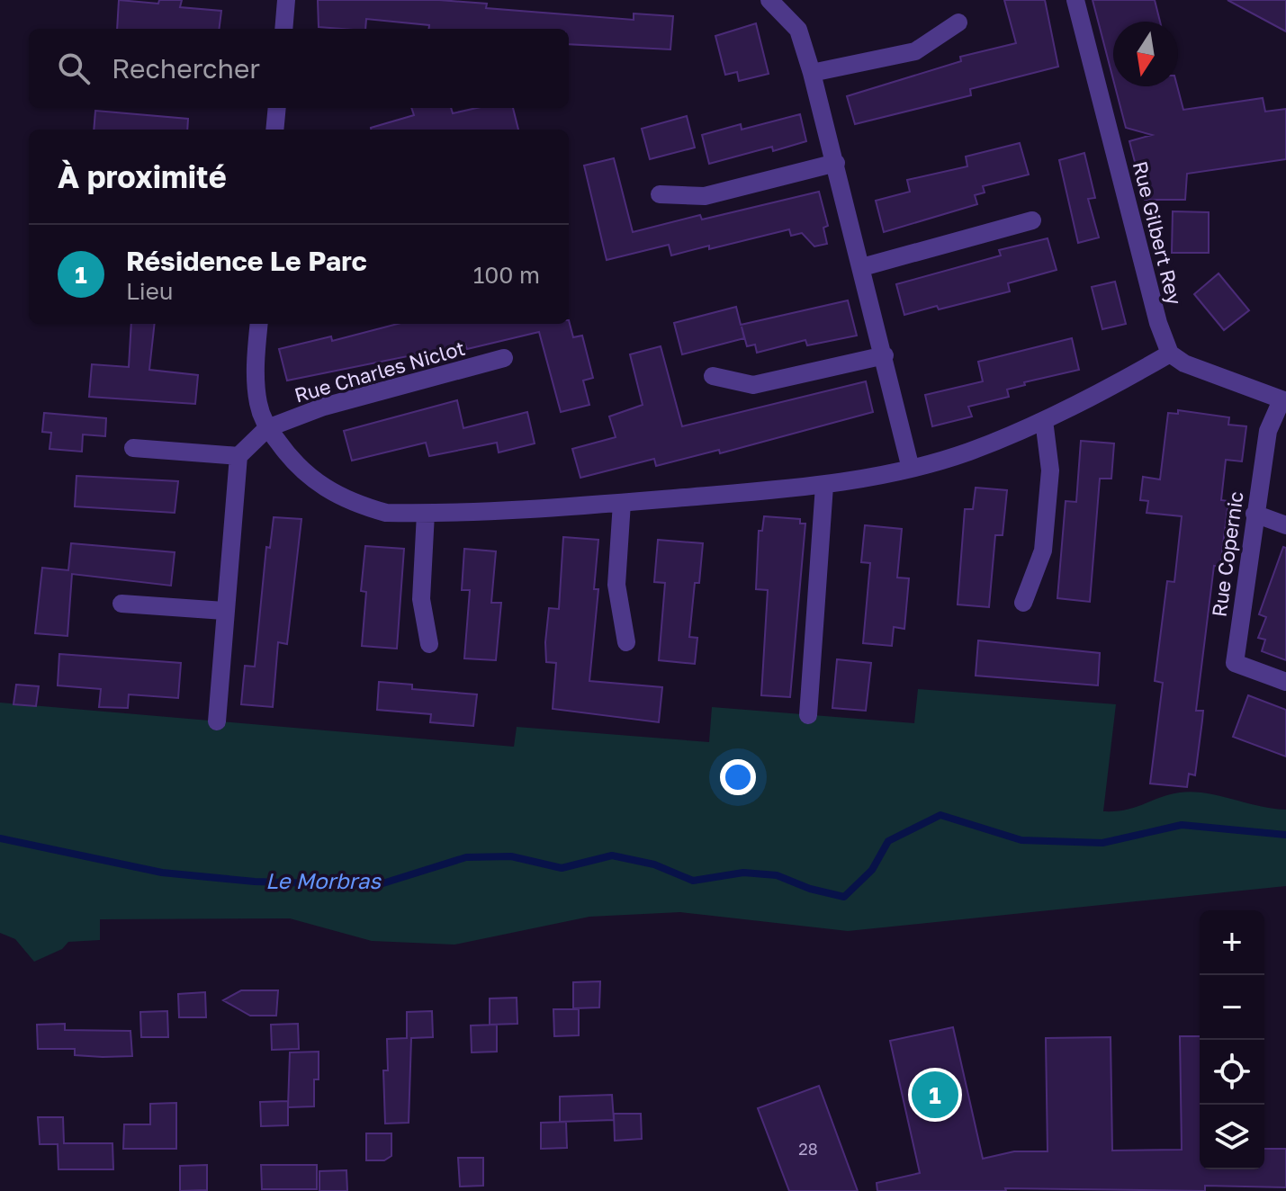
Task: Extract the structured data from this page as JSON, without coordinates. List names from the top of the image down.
{
  "streets": {
    "street": ["Rue Gilbert Rey", "Rue Charles Niclot", "Rue Copernic"]
  },
  "water": ["Le Morbras"],
  "house_numbers": ["28"],
  "north": "bottom",
  "page": {
    "search": "Rechercher",
    "heading": "À proximité",
    "list": [
      {
        "mark": "1",
        "name": "Résidence Le Parc",
        "note": "Lieu",
        "value": "100 m"
      }
    ],
    "map_buttons": ["+", "−"],
    "pins": "1"
  }
}
